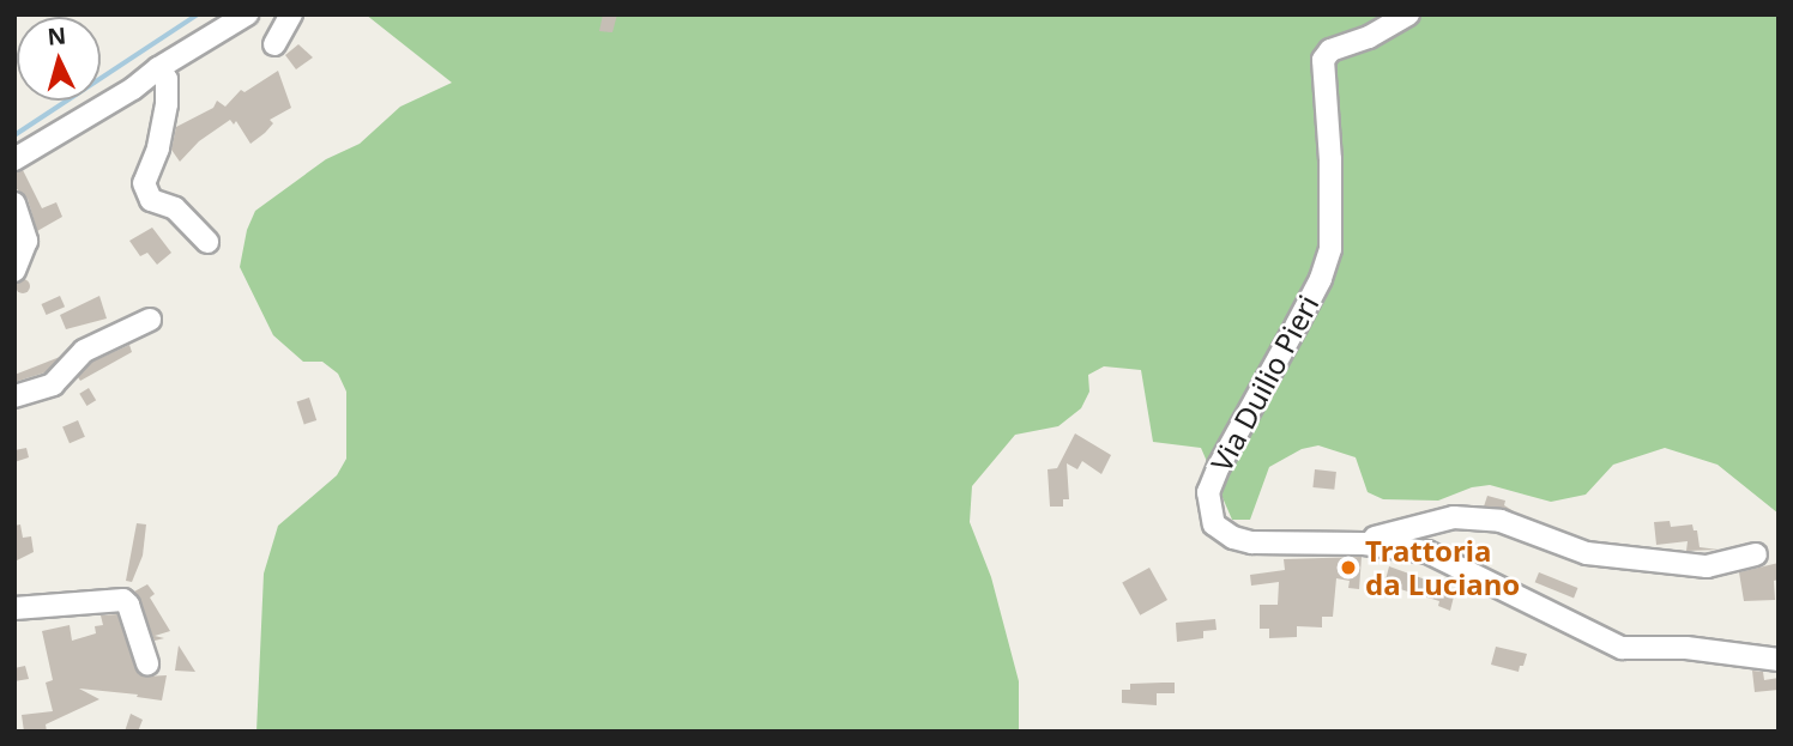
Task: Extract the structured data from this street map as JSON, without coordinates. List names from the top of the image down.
{
  "streets": {
    "street": ["Via Duilio Pieri"]
  },
  "places": ["Trattoria da Luciano"],
  "north": "top"
}
